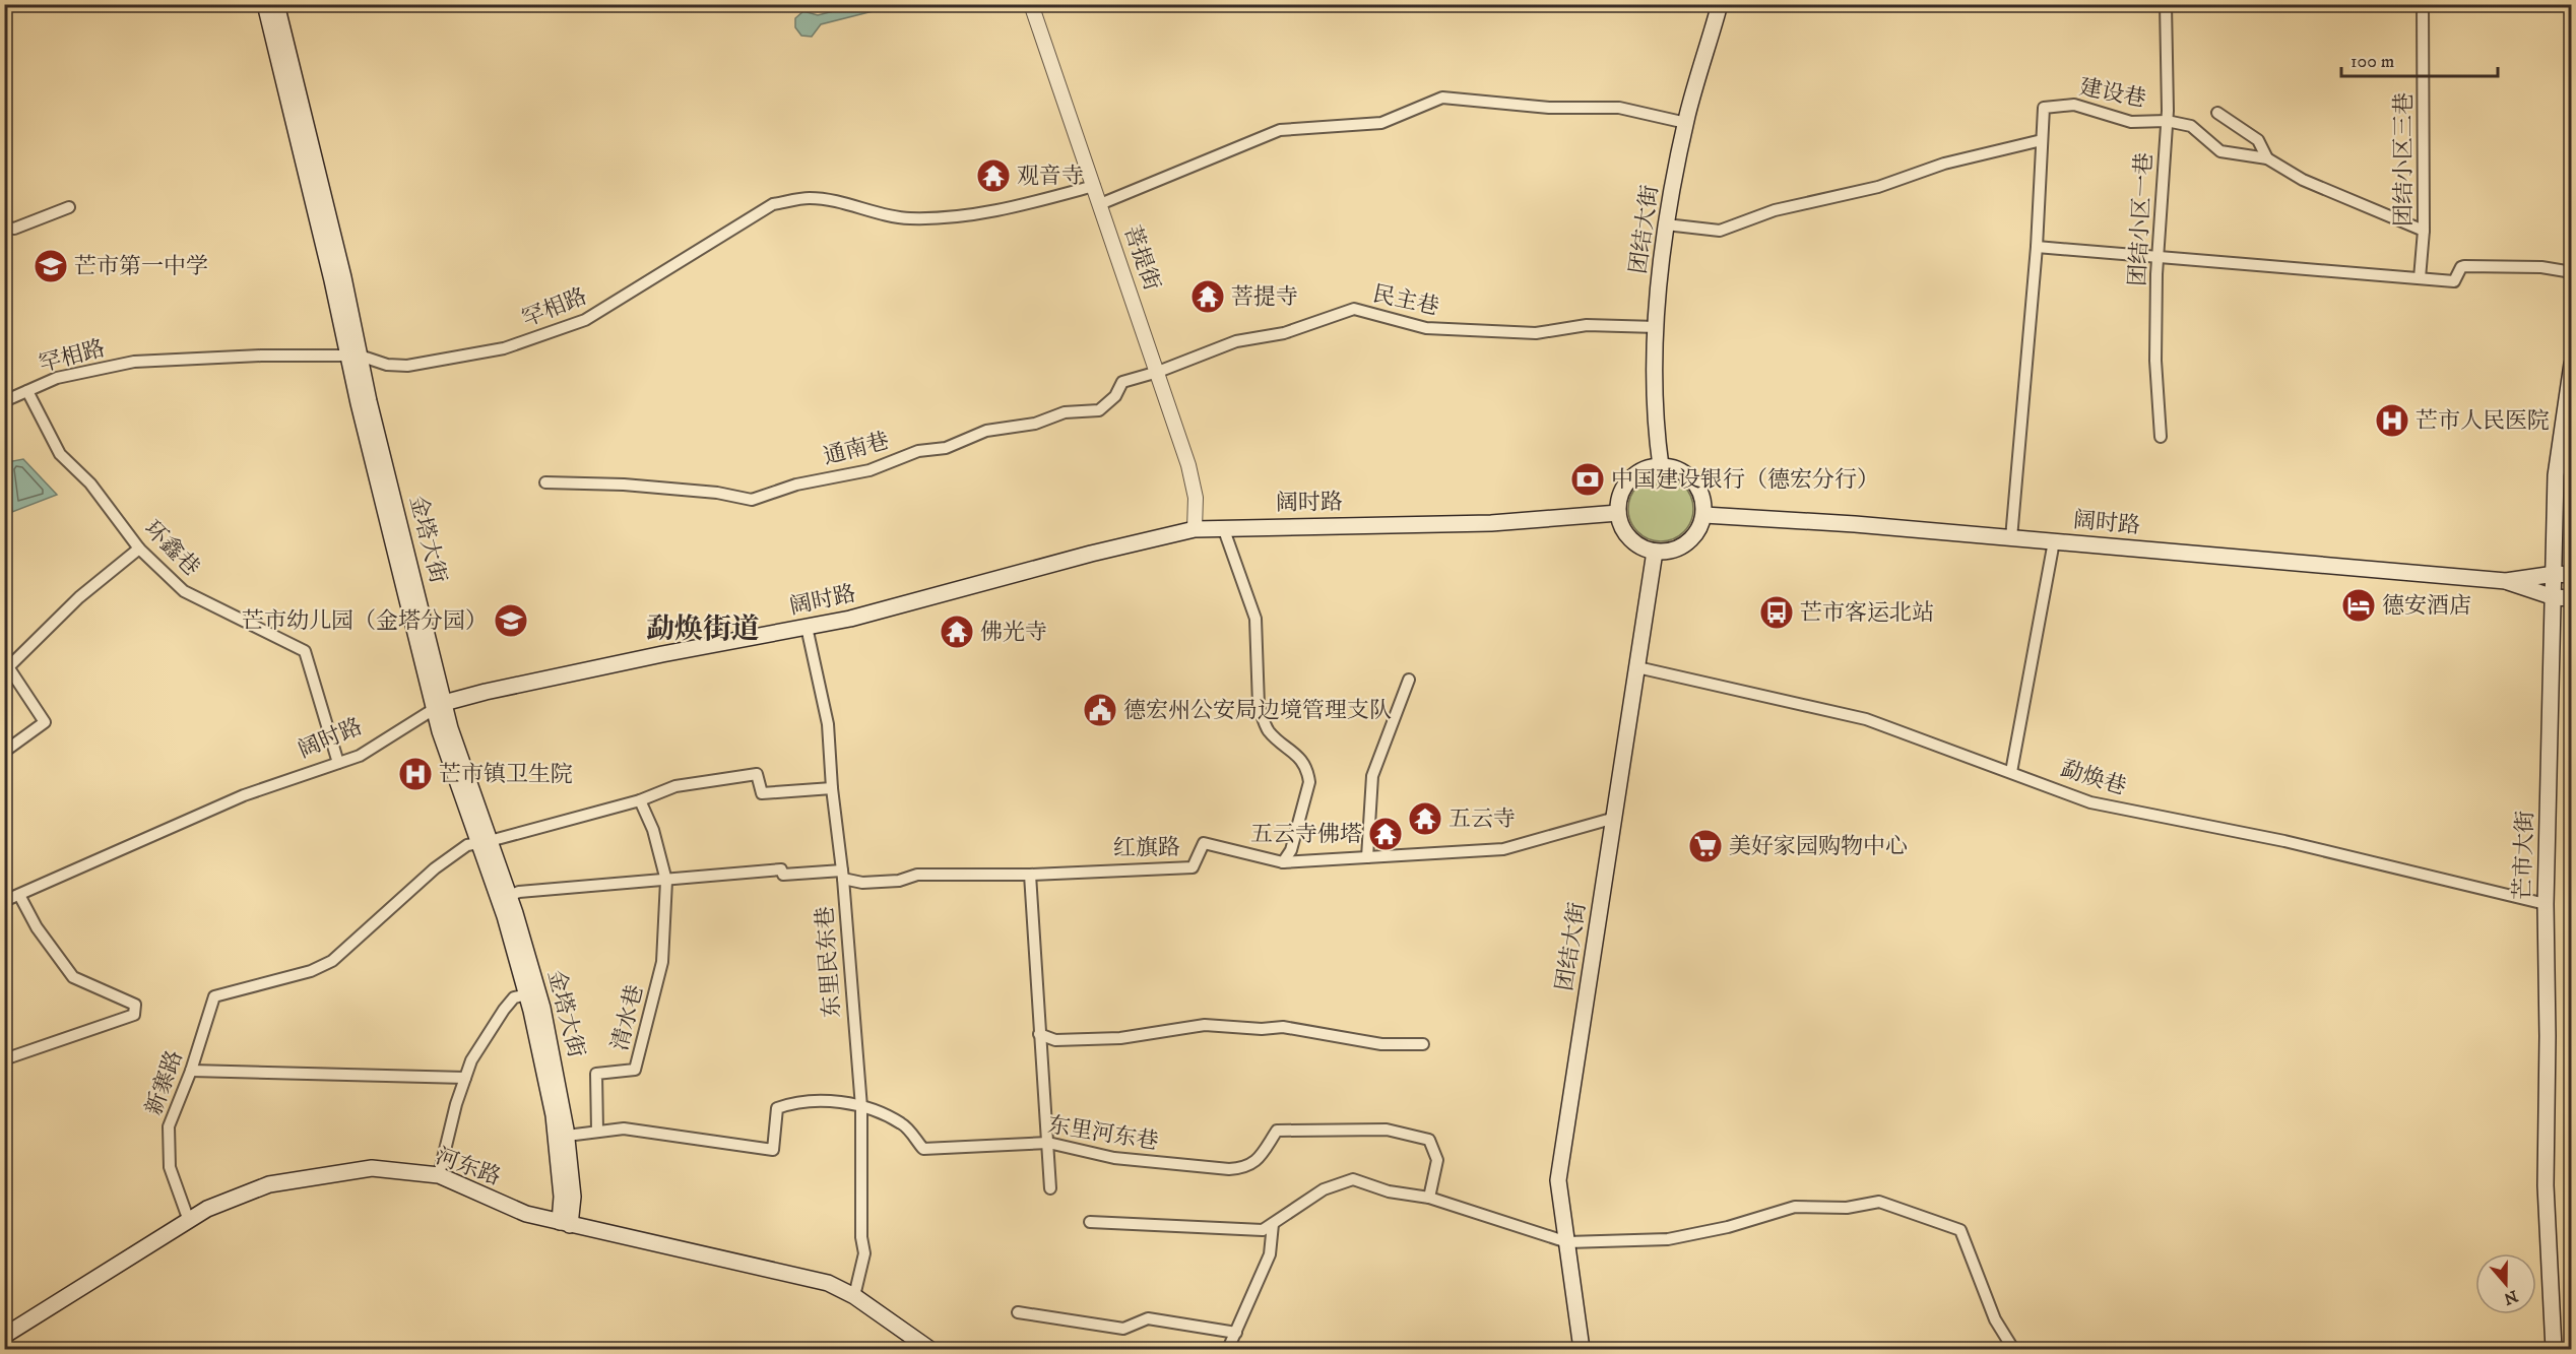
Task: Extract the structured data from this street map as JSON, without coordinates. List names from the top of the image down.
{
  "streets": {
    "main road": [
      "团结大街",
      "阔时路",
      "金塔大街",
      "芒市大街",
      "河东路"
    ],
    "street": [
      "建设巷",
      "团结小区三巷",
      "团结小区一巷",
      "菩提街",
      "民主巷",
      "罕相路",
      "通南巷",
      "环鑫巷",
      "勐焕巷",
      "红旗路",
      "东里民东巷",
      "清水巷",
      "新寨路",
      "东里河东巷"
    ]
  },
  "crossings": [
    ["建设巷", "团结小区三巷"],
    ["建设巷", "团结小区一巷"],
    ["团结大街", "民主巷"],
    ["团结大街", "阔时路"],
    ["团结大街", "勐焕巷"],
    ["团结大街", "红旗路"],
    ["菩提街", "民主巷"],
    ["菩提街", "罕相路"],
    ["菩提街", "通南巷"],
    ["菩提街", "阔时路"],
    ["民主巷", "通南巷"],
    ["罕相路", "金塔大街"],
    ["罕相路", "环鑫巷"],
    ["阔时路", "金塔大街"],
    ["阔时路", "环鑫巷"],
    ["阔时路", "东里民东巷"],
    ["金塔大街", "新寨路"],
    ["金塔大街", "东里河东巷"],
    ["金塔大街", "河东路"],
    ["勐焕巷", "芒市大街"],
    ["红旗路", "东里民东巷"],
    ["东里民东巷", "东里河东巷"],
    ["东里民东巷", "河东路"],
    ["清水巷", "东里河东巷"],
    ["新寨路", "河东路"]
  ],
  "districts": ["勐焕街道"],
  "places": {
    "temple": [
      "观音寺",
      "菩提寺",
      "佛光寺",
      "五云寺",
      "五云寺佛塔"
    ],
    "school or university": ["芒市第一中学", "芒市幼儿园（金塔分园）"],
    "hospital": ["芒市人民医院", "芒市镇卫生院"],
    "bank": ["中国建设银行（德宏分行）"],
    "hotel": ["德安酒店"],
    "bus stop": ["芒市客运北站"],
    "public building": ["德宏州公安局边境管理支队"],
    "supermarket": ["美好家园购物中心"]
  },
  "scale_bar": "100 m",
  "north": "bottom"
}
